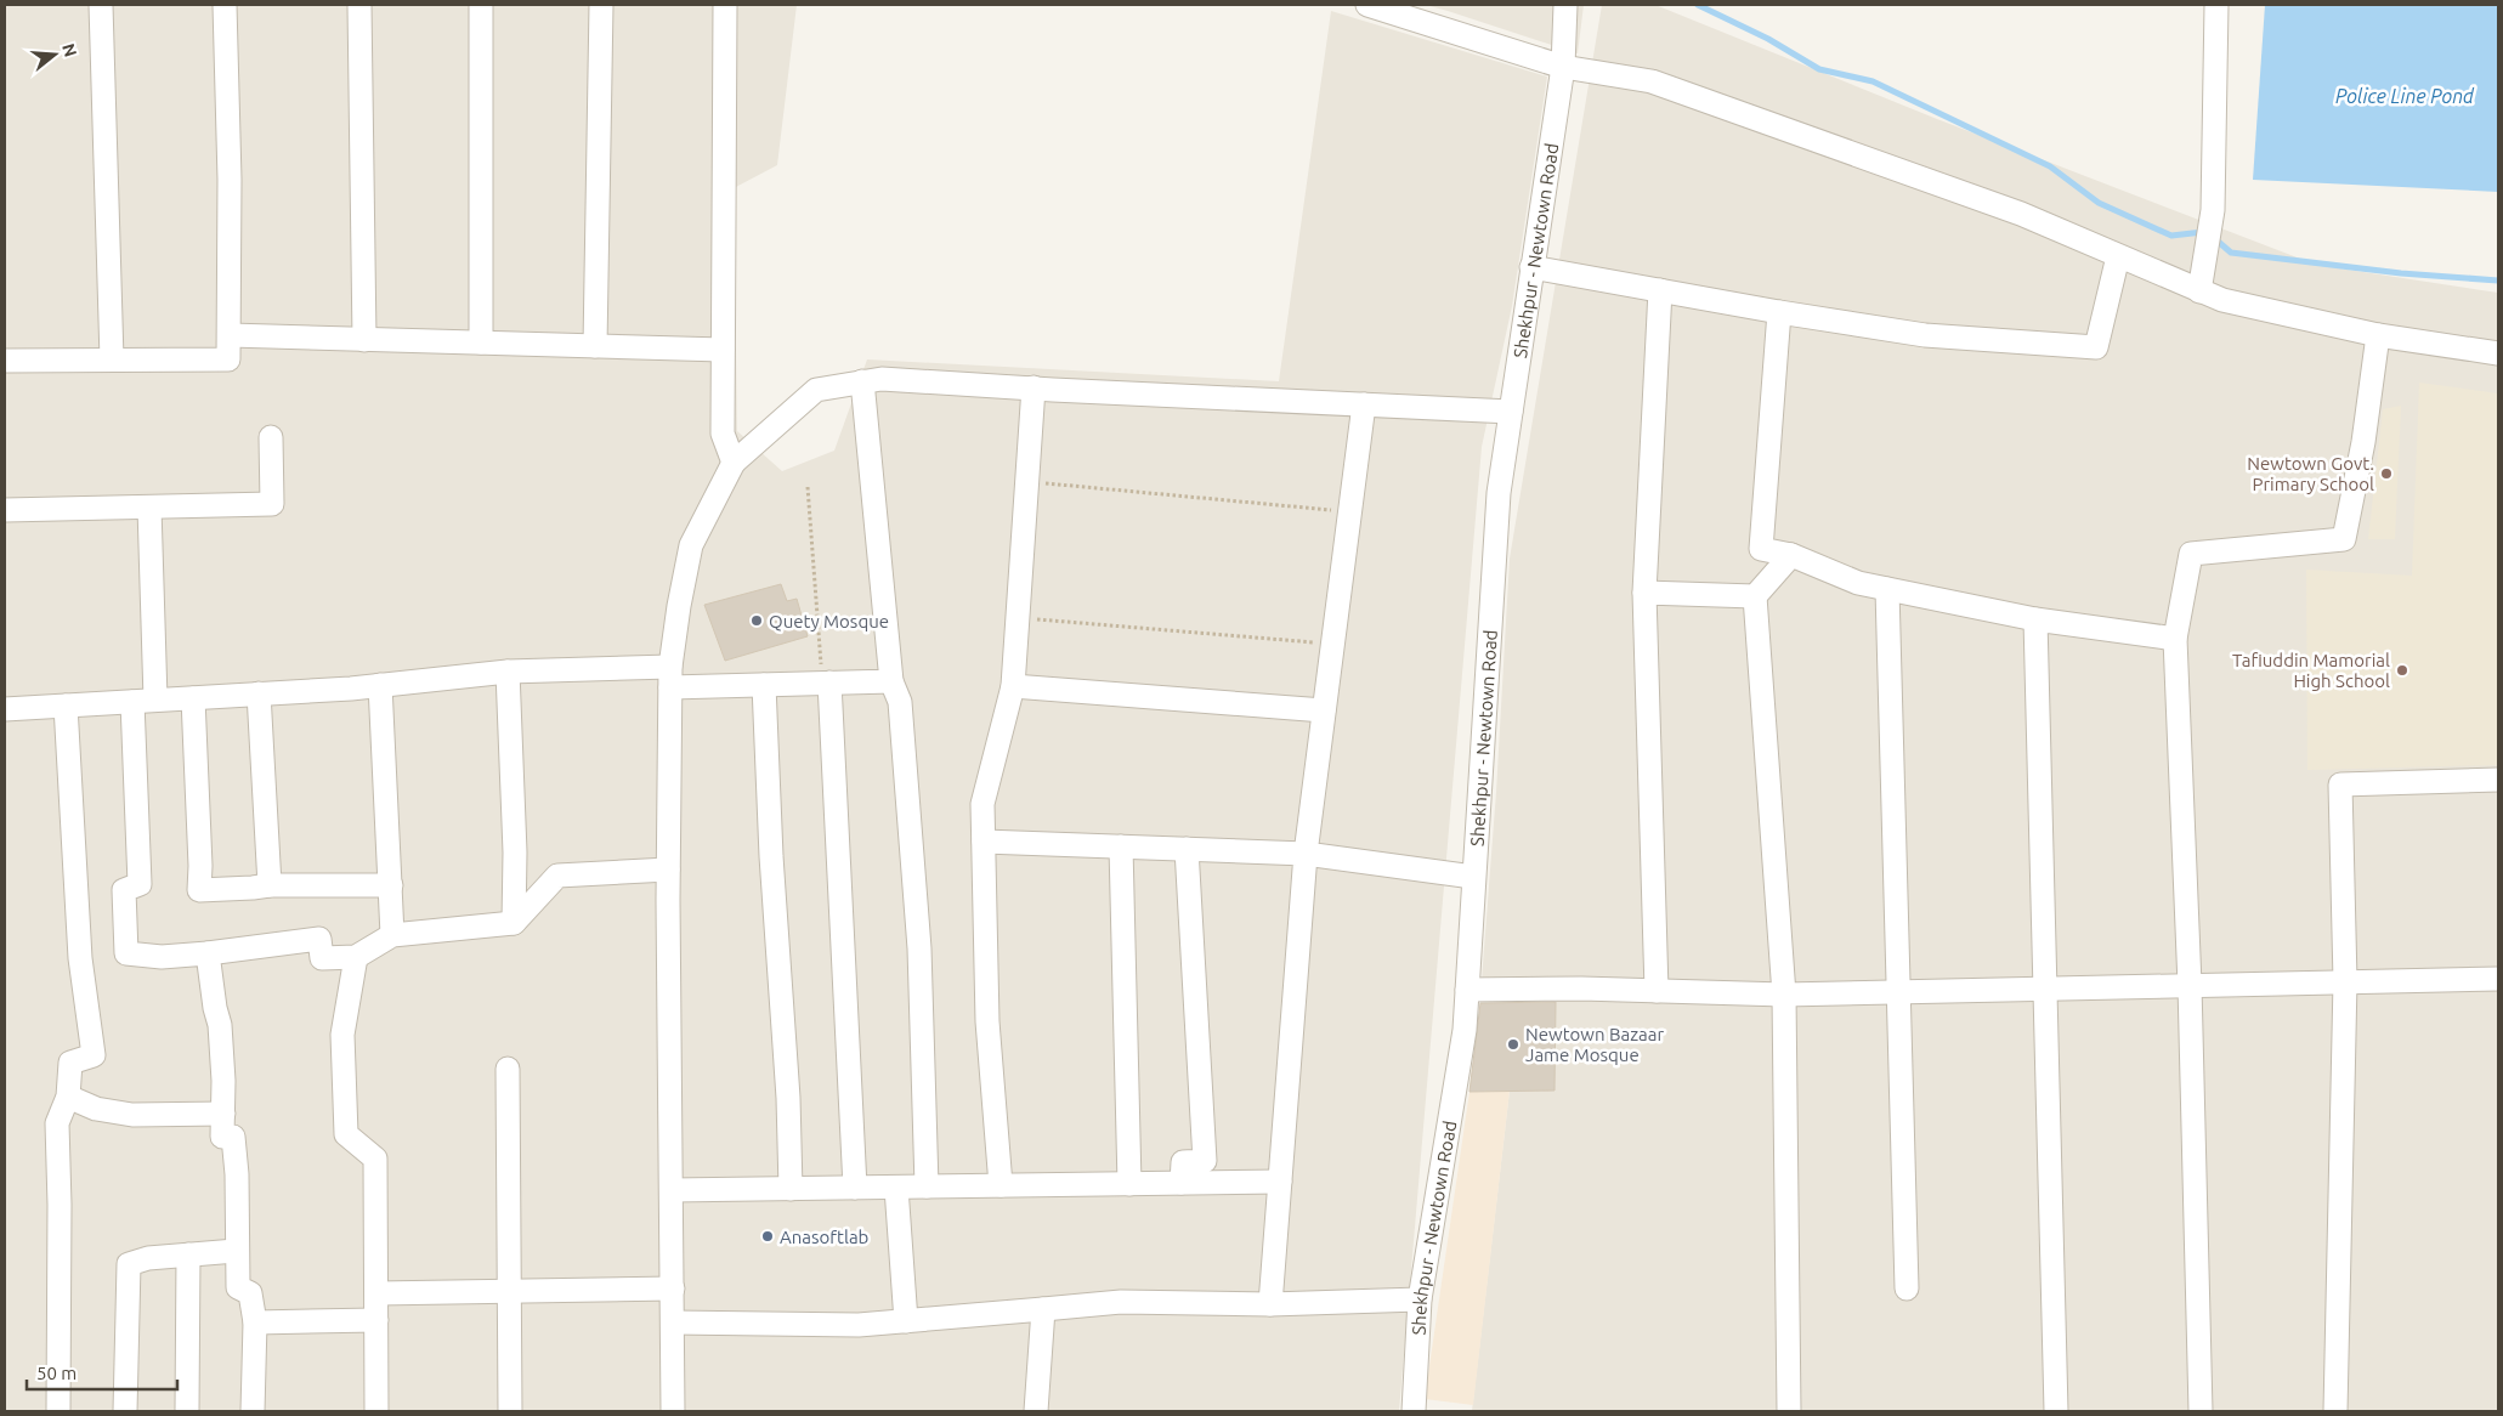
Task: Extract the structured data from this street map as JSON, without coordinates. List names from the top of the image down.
{
  "streets": {
    "street": ["Shekhpur - Newtown Road"]
  },
  "water": ["Police Line Pond"],
  "places": [
    "Newtown Govt. Primary School",
    "Quety Mosque",
    "Tafiuddin Mamorial High School",
    "Newtown Bazaar Jame Mosque",
    "Anasoftlab"
  ],
  "scale_bar": "50 m",
  "north": "right"
}
